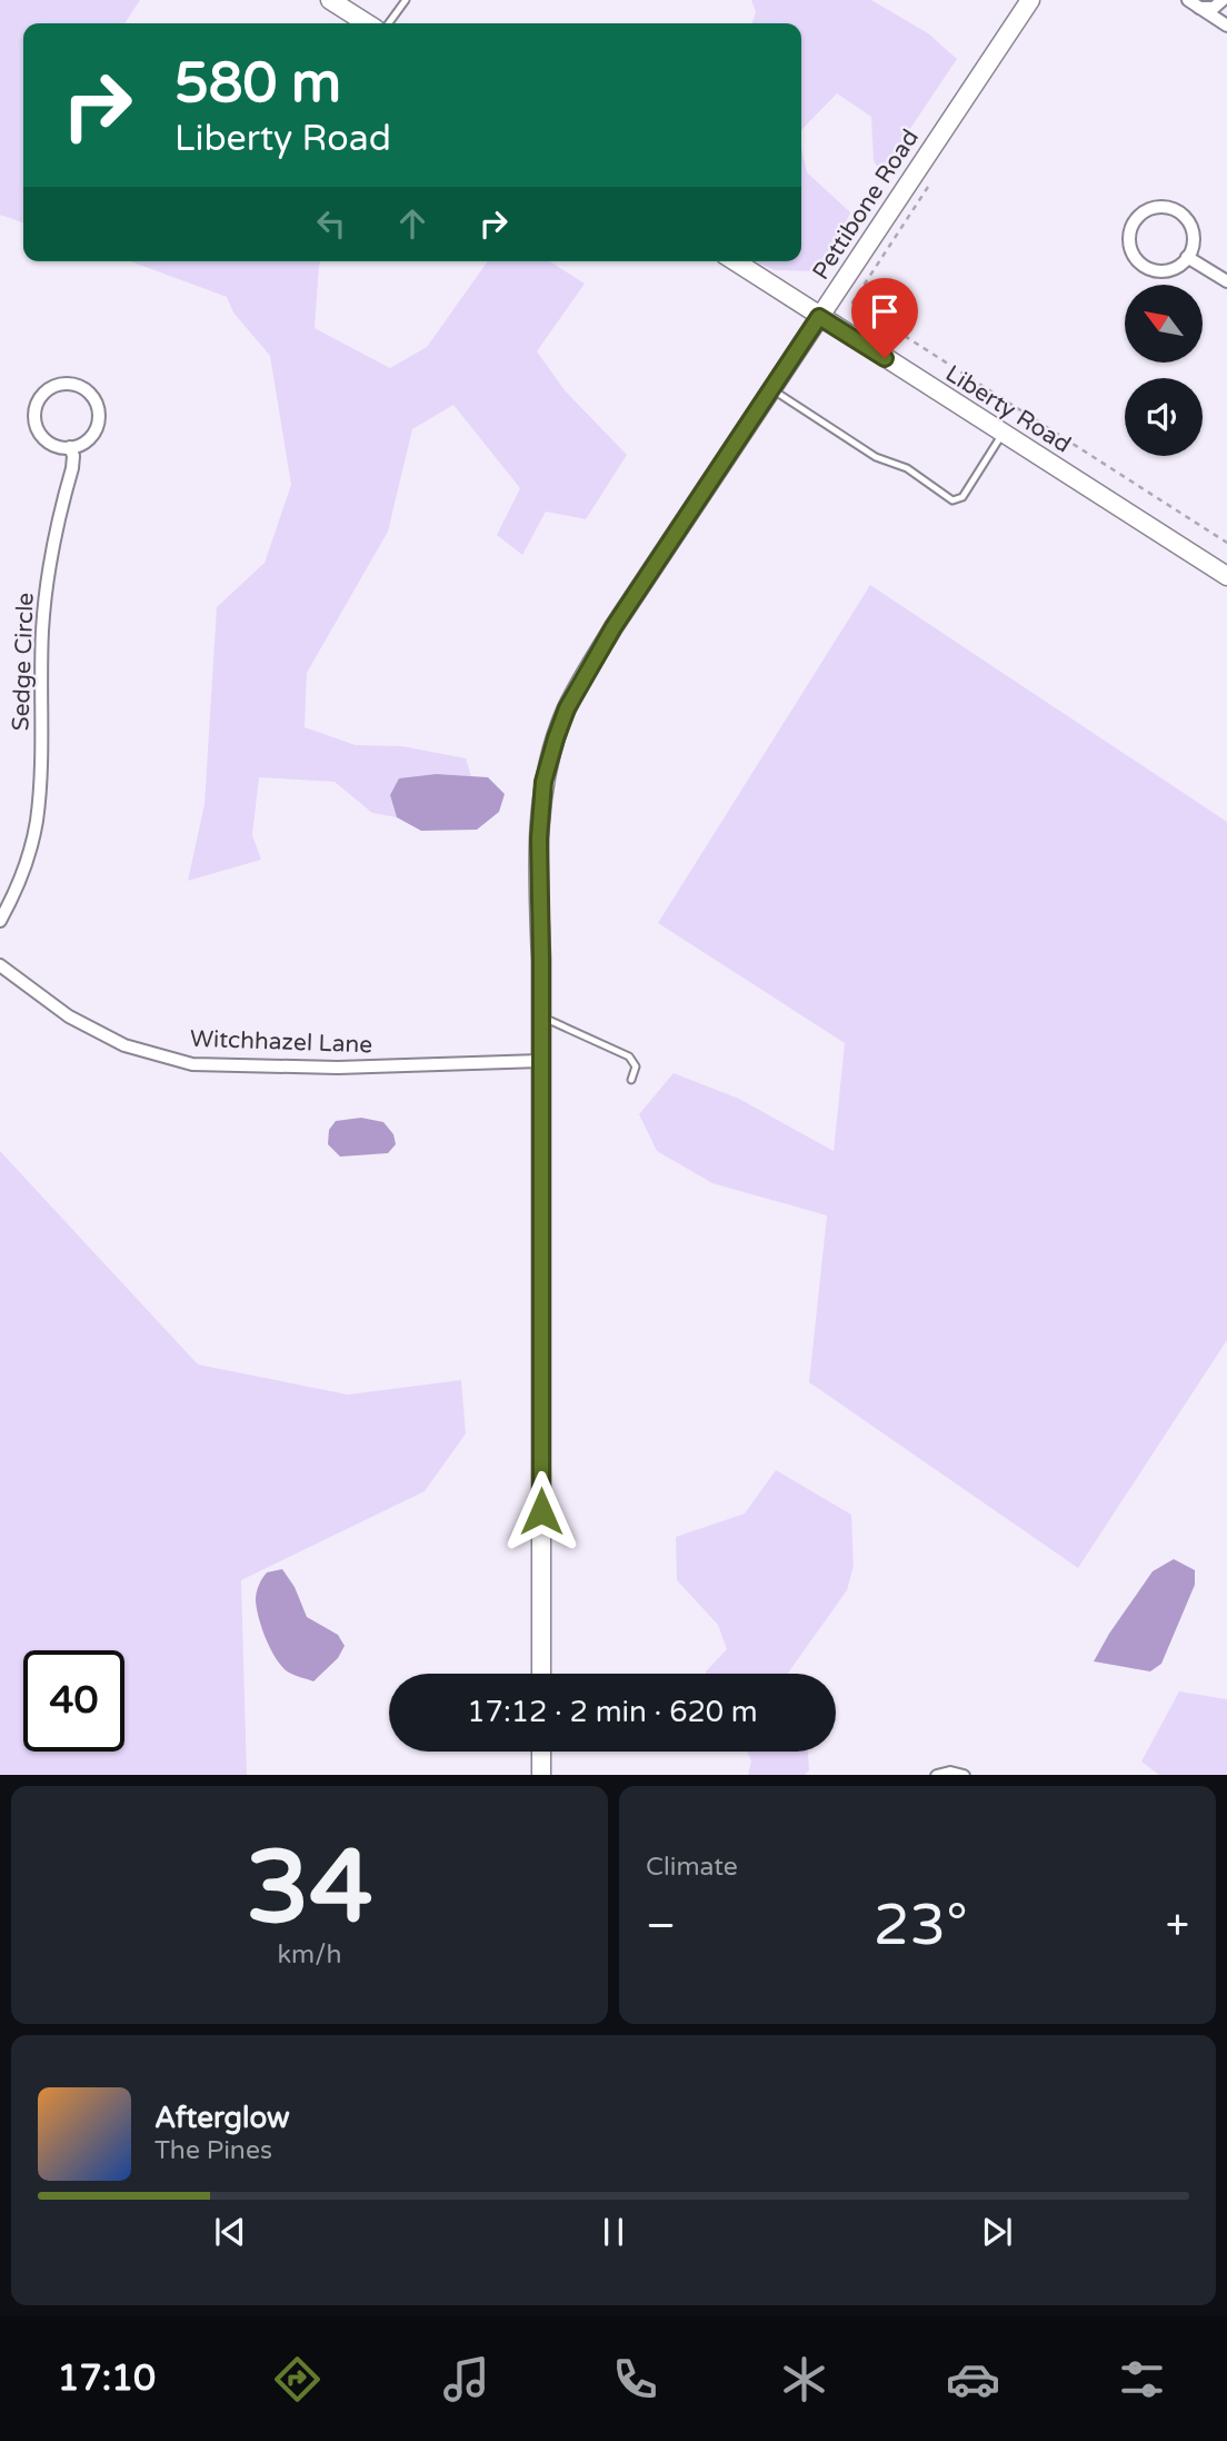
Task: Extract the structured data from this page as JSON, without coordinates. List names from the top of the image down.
{
  "streets": {
    "street": [
      "Pettibone Road",
      "Liberty Road",
      "Sedge Circle",
      "Witchhazel Lane"
    ]
  },
  "crossings": [
    ["Pettibone Road", "Liberty Road"],
    ["Pettibone Road", "Witchhazel Lane"]
  ],
  "north": "top left",
  "page": {
    "turn": ["580 m", "Liberty Road"],
    "limit": "40",
    "trip": "17:12 · 2 min · 620 m",
    "tile": [
      ["34", "km/h"],
      "Climate"
    ],
    "heat": ["−", "23°", "+"],
    "song": ["Afterglow", "The Pines"],
    "tabs": "17:10"
  }
}
